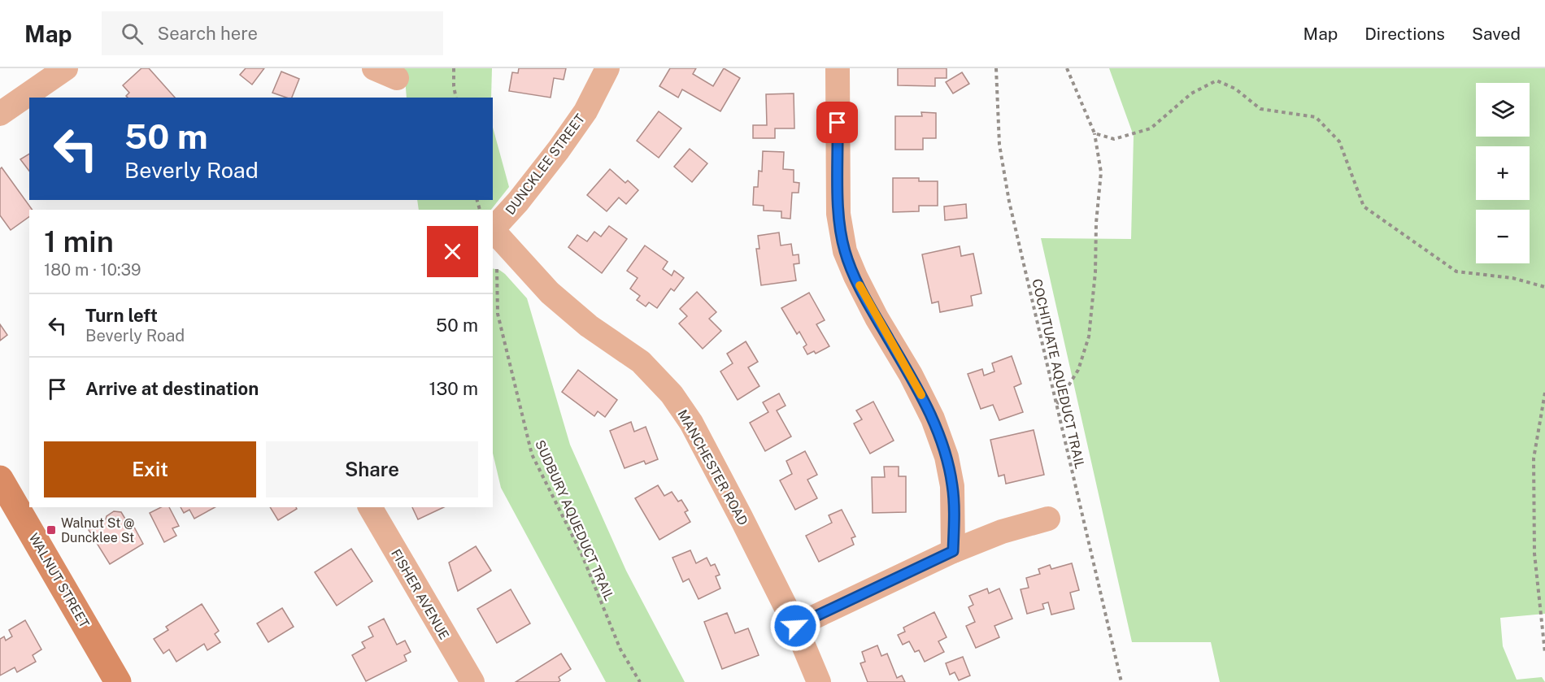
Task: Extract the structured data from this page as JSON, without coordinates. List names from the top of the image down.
{
  "streets": {
    "main road": ["WALNUT STREET"],
    "street": ["DUNCKLEE STREET", "MANCHESTER ROAD", "FISHER AVENUE"],
    "path": ["COCHITUATE AQUEDUCT TRAIL", "SUDBURY AQUEDUCT TRAIL"]
  },
  "places": {
    "transit": ["Walnut St @ Duncklee St"]
  },
  "page": {
    "header": "Map",
    "search": "Search here",
    "nav": ["Map", "Directions", "Saved"],
    "map_buttons": ["+", "−"],
    "turn": ["50 m", "Beverly Road"],
    "heading": ["1 min", "180 m · 10:39"],
    "list": [
      {
        "name": "Turn left",
        "note": "Beverly Road",
        "value": "50 m"
      },
      {
        "name": "Arrive at destination",
        "value": "130 m"
      }
    ],
    "buttons": ["Exit", "Share"]
  }
}
